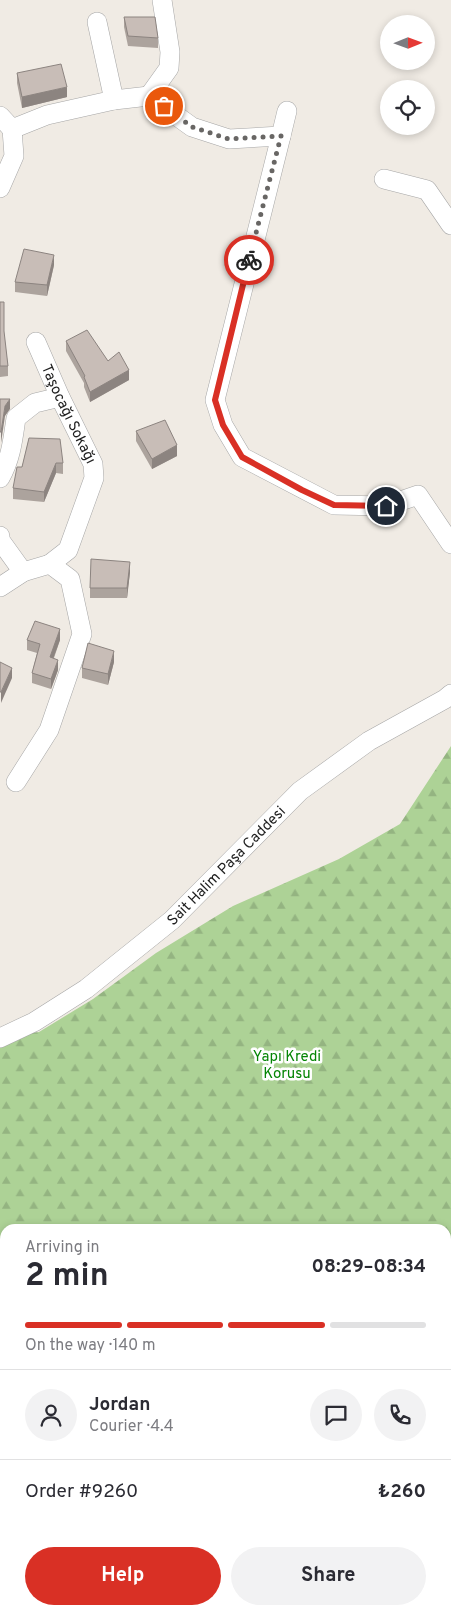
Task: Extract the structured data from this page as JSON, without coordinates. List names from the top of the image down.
{
  "streets": {
    "street": ["Taşocağı Sokağı", "Sait Halim Paşa Caddesi"]
  },
  "parks": ["Yapı Kredi Korusu"],
  "north": "right",
  "page": {
    "heading": ["2 min", "Arriving in", "08:29–08:34"],
    "panel": [
      "Jordan",
      "Courier · 4.4",
      "Order #9260",
      "₺260"
    ],
    "bar": "On the way · 140 m",
    "buttons": ["Help", "Share"]
  }
}
